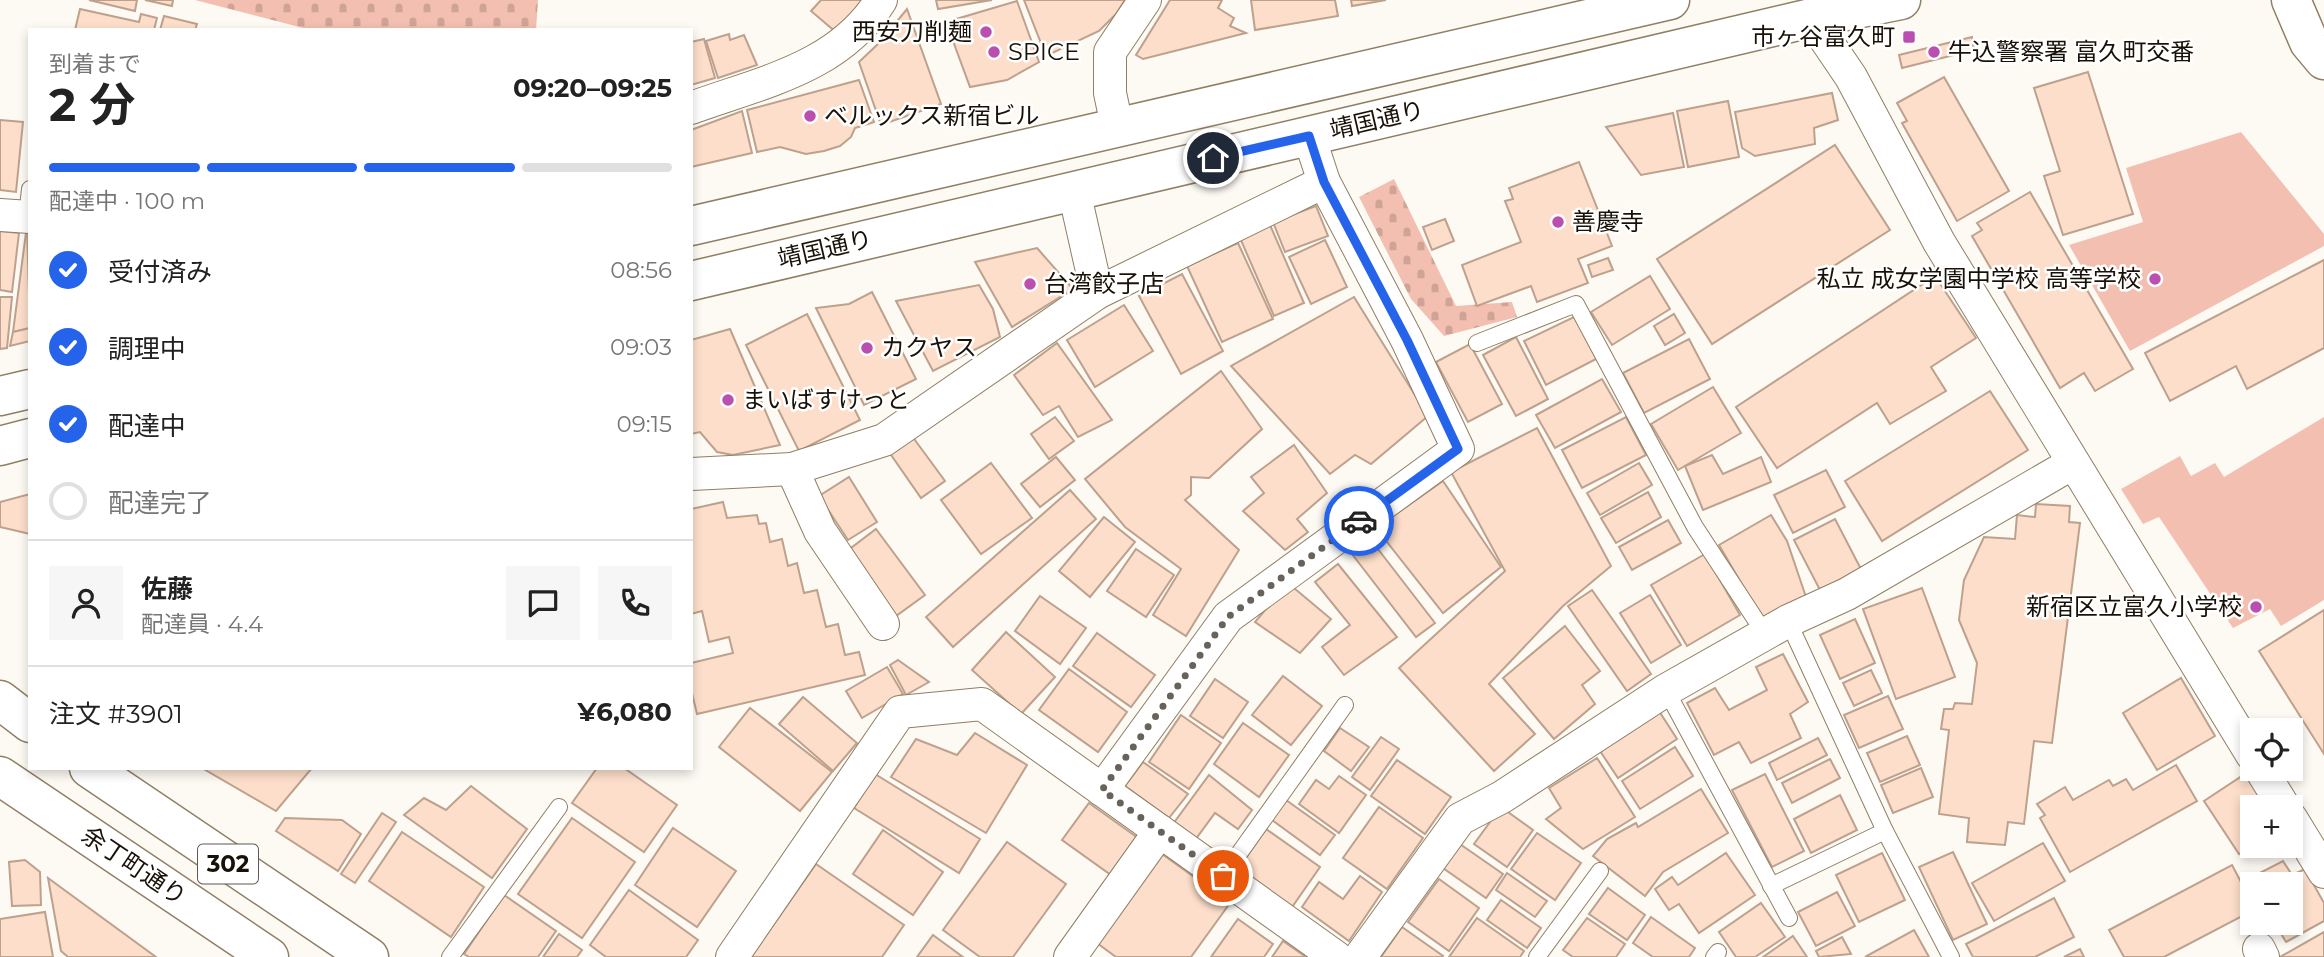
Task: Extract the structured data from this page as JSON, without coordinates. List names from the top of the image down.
{
  "streets": {
    "main road": ["靖国通り", "302", "余丁町通り"]
  },
  "places": {
    "other": [
      "西安刀削麺",
      "SPICE",
      "牛込警察署 富久町交番",
      "ベルックス新宿ビル",
      "善慶寺",
      "私立 成女学園中学校 高等学校",
      "台湾餃子店",
      "カクヤス",
      "まいばすけっと",
      "新宿区立富久小学校"
    ],
    "transit": ["市ヶ谷富久町"]
  },
  "page": {
    "heading": ["2 分", "到着まで", "09:20–09:25"],
    "panel": [
      "佐藤",
      "配達員 · 4.4",
      "注文 #3901",
      "¥6,080"
    ],
    "bar": "配達中 · 100 m",
    "list": [
      ["受付済み", "08:56"],
      ["調理中", "09:03"],
      ["配達中", "09:15"],
      "配達完了"
    ],
    "map_buttons": ["+", "−"]
  }
}
